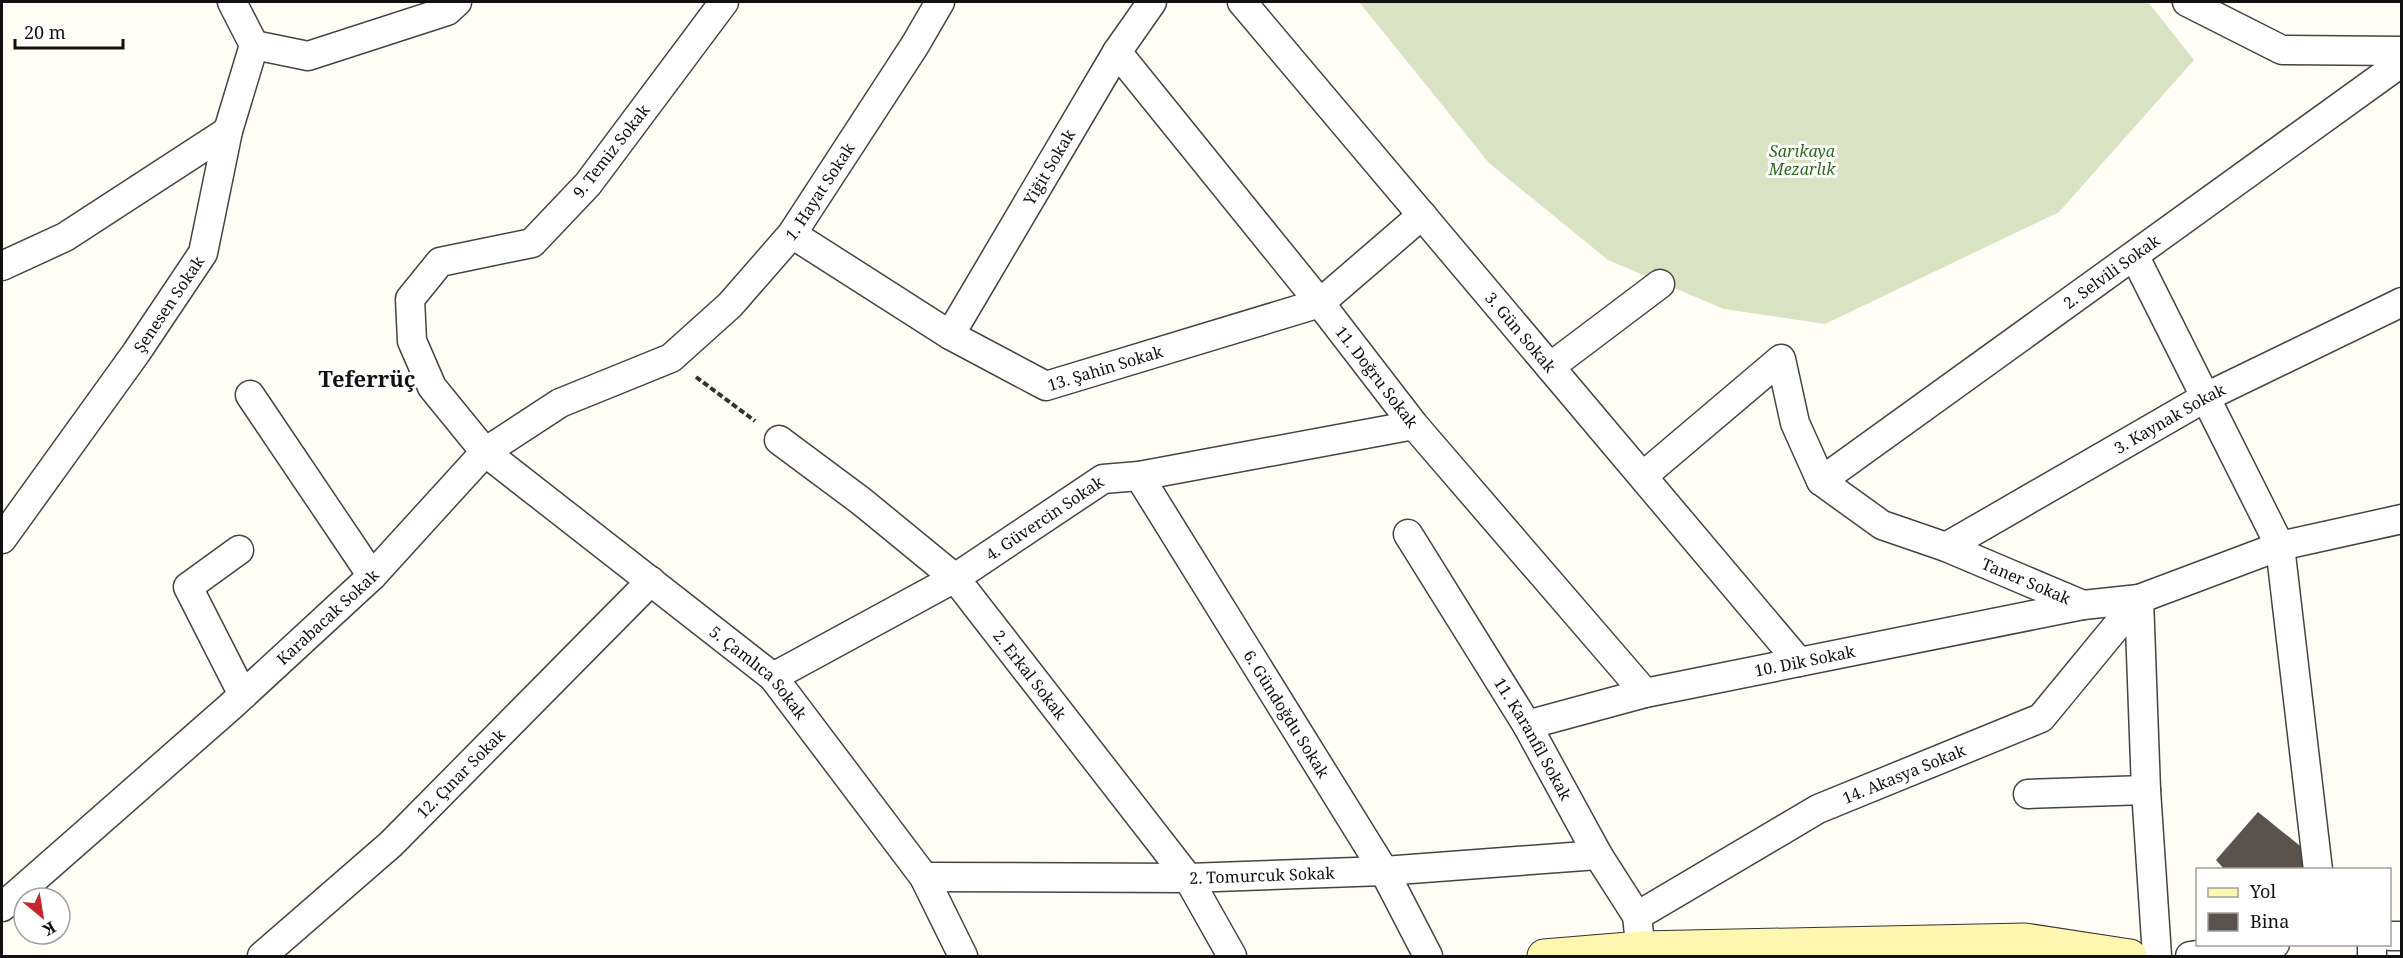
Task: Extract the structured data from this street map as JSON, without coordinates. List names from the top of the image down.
{
  "streets": {
    "street": [
      "9. Temiz Sokak",
      "Yiğit Sokak",
      "1. Hayat Sokak",
      "2. Selvili Sokak",
      "Şenesen Sokak",
      "3. Gün Sokak",
      "13. Şahin Sokak",
      "11. Doğru Sokak",
      "3. Kaynak Sokak",
      "4. Güvercin Sokak",
      "Taner Sokak",
      "Karabacak Sokak",
      "10. Dik Sokak",
      "5. Çamlıca Sokak",
      "2. Erkal Sokak",
      "6. Gündoğdu Sokak",
      "11. Karanfil Sokak",
      "12. Çınar Sokak",
      "14. Akasya Sokak",
      "2. Tomurcuk Sokak"
    ]
  },
  "crossings": [
    ["9. Temiz Sokak", "Karabacak Sokak"],
    ["9. Temiz Sokak", "5. Çamlıca Sokak"],
    ["Yiğit Sokak", "13. Şahin Sokak"],
    ["Yiğit Sokak", "11. Doğru Sokak"],
    ["1. Hayat Sokak", "13. Şahin Sokak"],
    ["1. Hayat Sokak", "Karabacak Sokak"],
    ["2. Selvili Sokak", "Taner Sokak"],
    ["3. Gün Sokak", "13. Şahin Sokak"],
    ["3. Gün Sokak", "10. Dik Sokak"],
    ["13. Şahin Sokak", "11. Doğru Sokak"],
    ["11. Doğru Sokak", "4. Güvercin Sokak"],
    ["11. Doğru Sokak", "10. Dik Sokak"],
    ["3. Kaynak Sokak", "Taner Sokak"],
    ["4. Güvercin Sokak", "5. Çamlıca Sokak"],
    ["4. Güvercin Sokak", "2. Erkal Sokak"],
    ["4. Güvercin Sokak", "6. Gündoğdu Sokak"],
    ["Taner Sokak", "10. Dik Sokak"],
    ["Taner Sokak", "14. Akasya Sokak"],
    ["Karabacak Sokak", "5. Çamlıca Sokak"],
    ["10. Dik Sokak", "11. Karanfil Sokak"],
    ["5. Çamlıca Sokak", "12. Çınar Sokak"],
    ["5. Çamlıca Sokak", "2. Tomurcuk Sokak"],
    ["2. Erkal Sokak", "2. Tomurcuk Sokak"],
    ["6. Gündoğdu Sokak", "2. Tomurcuk Sokak"],
    ["11. Karanfil Sokak", "14. Akasya Sokak"],
    ["11. Karanfil Sokak", "2. Tomurcuk Sokak"]
  ],
  "districts": ["Teferrüç"],
  "parks": ["Sarıkaya Mezarlık"],
  "legend": ["Yol", "Bina"],
  "scale_bar": "20 m",
  "north": "bottom right"
}
